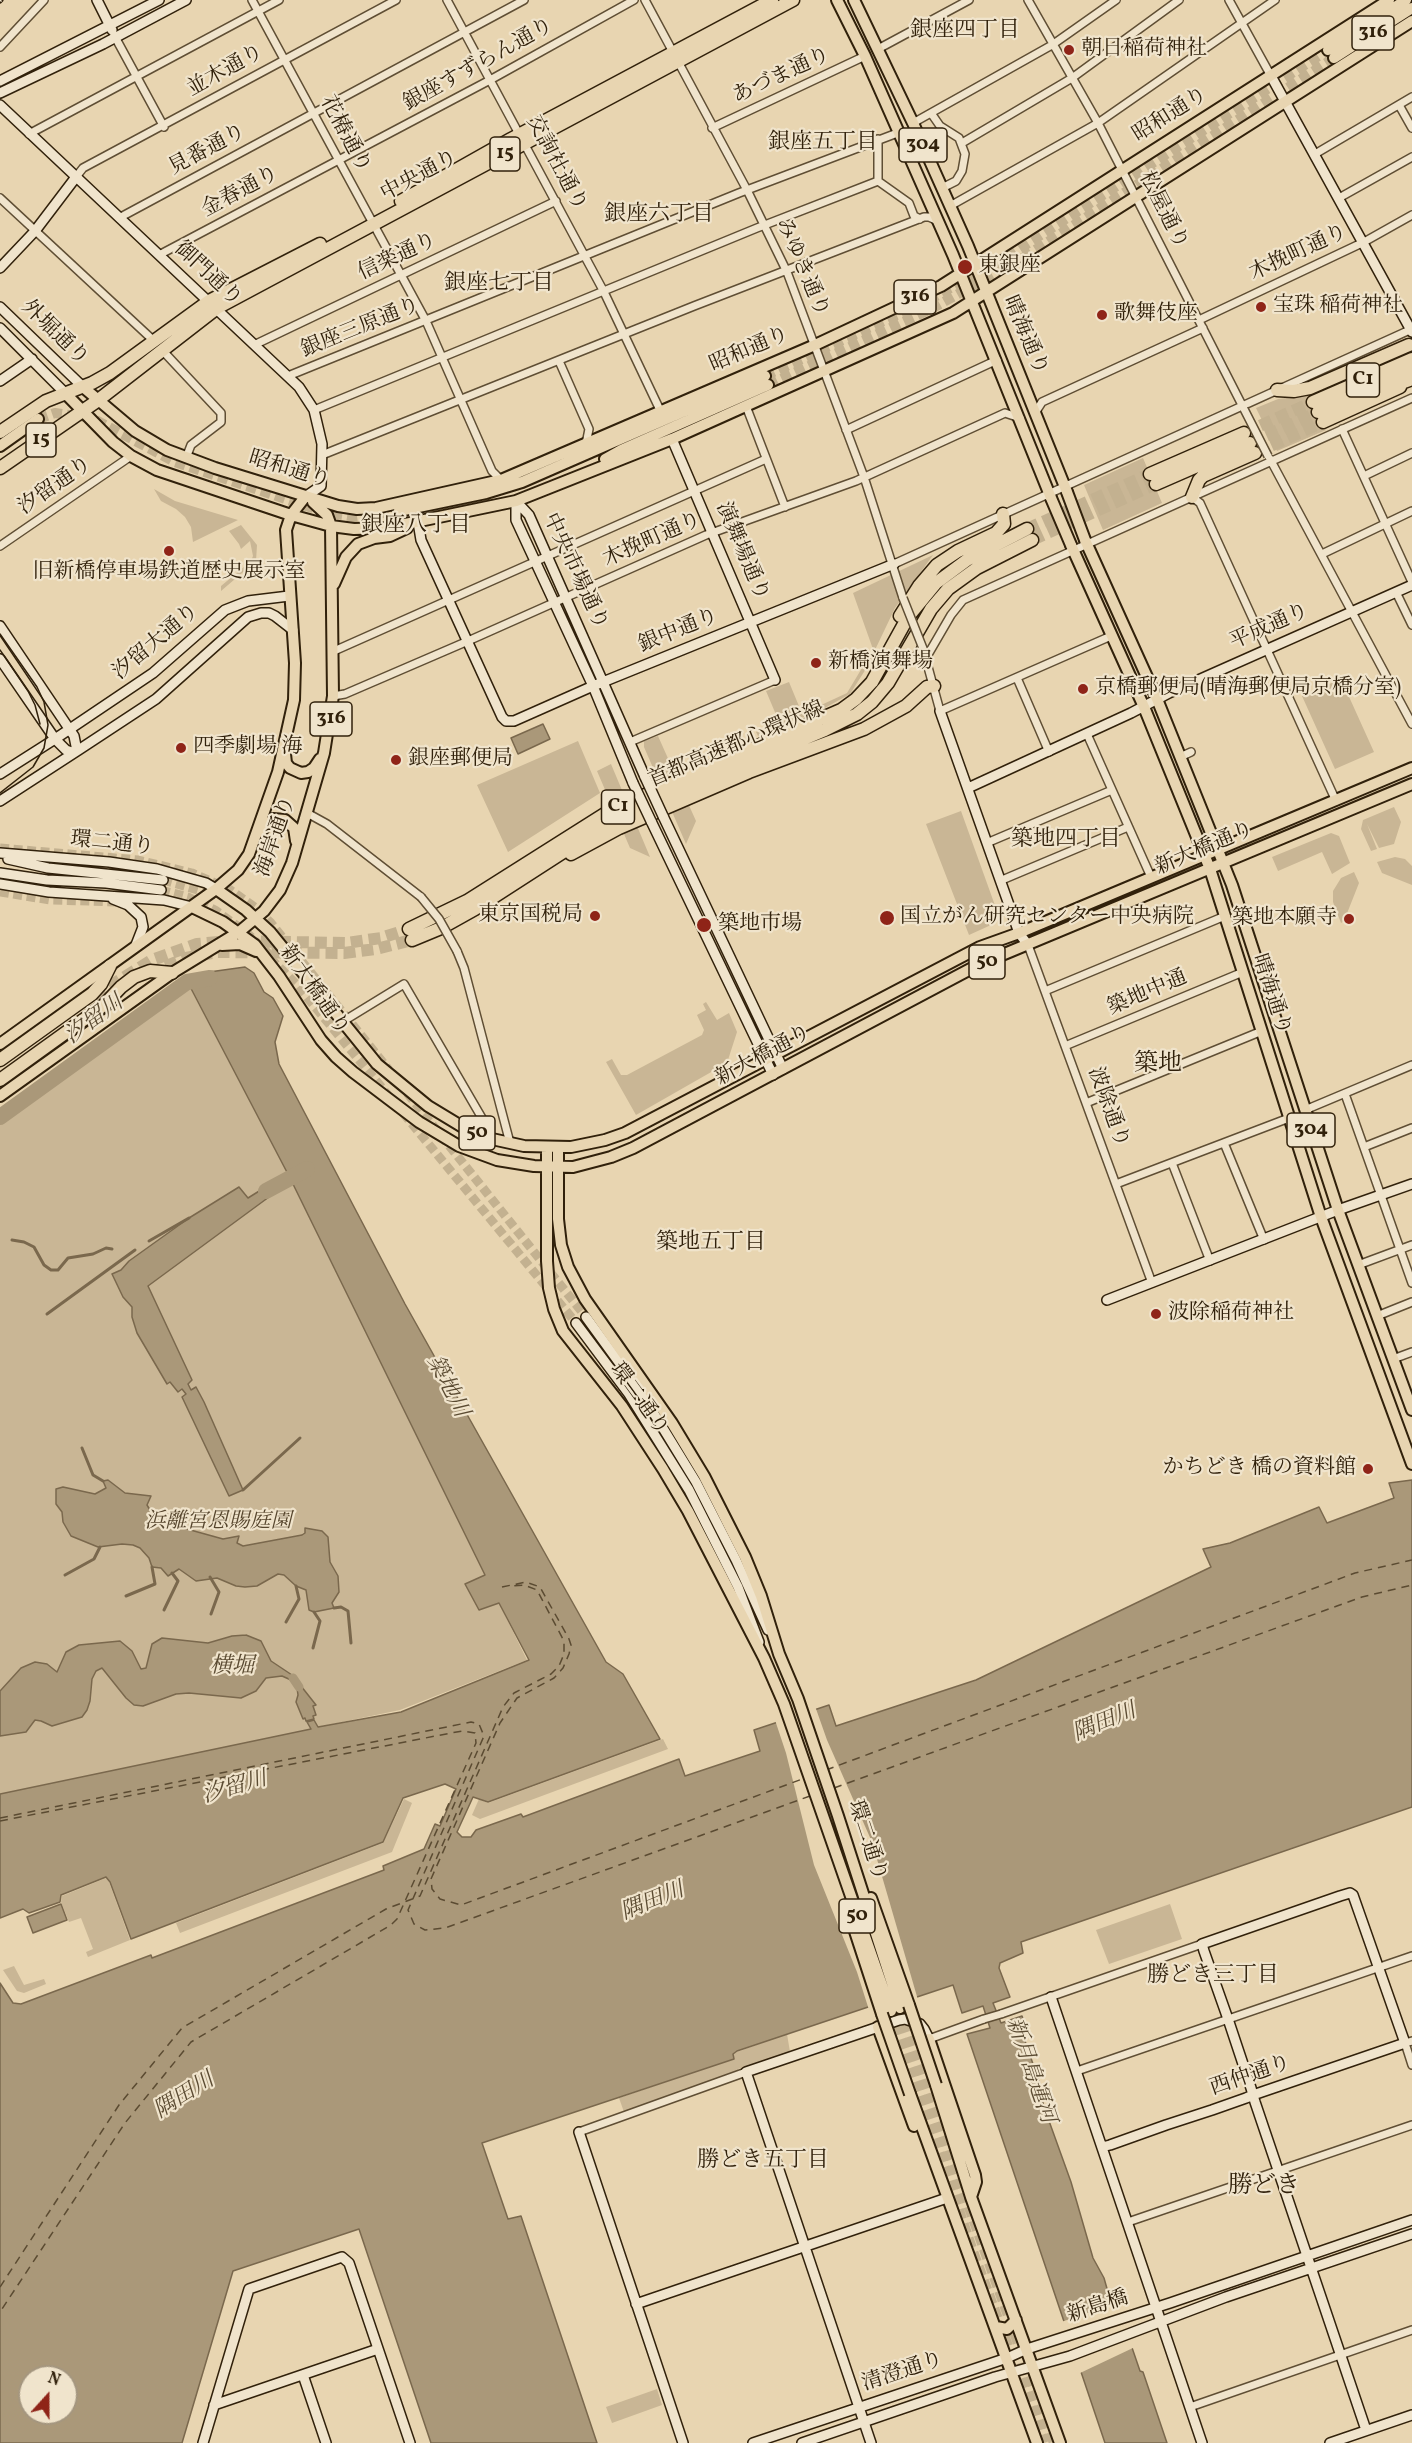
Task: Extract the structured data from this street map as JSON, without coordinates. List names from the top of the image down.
{
  "streets": {
    "highway": [
      "15",
      "中央通り",
      "C1",
      "首都高速都心環状線"
    ],
    "main road": [
      "316",
      "昭和通り",
      "304",
      "晴海通り",
      "海岸通り",
      "環二通り",
      "新大橋通り",
      "50"
    ],
    "street": [
      "銀座すずらん通り",
      "並木通り",
      "あづま通り",
      "花椿通り",
      "見番通り",
      "交詢社通り",
      "金春通り",
      "松屋通り",
      "木挽町通り",
      "信楽通り",
      "みゆき通り",
      "御門通り",
      "銀座三原通り",
      "外堀通り",
      "汐留通り",
      "演舞場通り",
      "中央市場通り",
      "平成通り",
      "銀中通り",
      "汐留大通り",
      "築地中通",
      "波除通り",
      "西仲通り",
      "新島橋",
      "清澄通り"
    ]
  },
  "crossings": [
    ["316", "昭和通り"],
    ["316", "御門通り"],
    ["316", "海岸通り"],
    ["銀座すずらん通り", "花椿通り"],
    ["銀座すずらん通り", "交詢社通り"],
    ["銀座すずらん通り", "金春通り"],
    ["並木通り", "花椿通り"],
    ["並木通り", "御門通り"],
    ["あづま通り", "みゆき通り"],
    ["あづま通り", "晴海通り"],
    ["昭和通り", "花椿通り"],
    ["昭和通り", "304"],
    ["昭和通り", "15"],
    ["昭和通り", "交詢社通り"],
    ["昭和通り", "中央通り"],
    ["昭和通り", "松屋通り"],
    ["昭和通り", "みゆき通り"],
    ["昭和通り", "御門通り"],
    ["昭和通り", "外堀通り"],
    ["昭和通り", "晴海通り"],
    ["昭和通り", "汐留通り"],
    ["昭和通り", "演舞場通り"],
    ["昭和通り", "中央市場通り"],
    ["昭和通り", "銀中通り"],
    ["昭和通り", "海岸通り"],
    ["花椿通り", "見番通り"],
    ["花椿通り", "中央通り"],
    ["花椿通り", "金春通り"],
    ["花椿通り", "信楽通り"],
    ["花椿通り", "銀座三原通り"],
    ["304", "晴海通り"],
    ["304", "銀中通り"],
    ["見番通り", "交詢社通り"],
    ["見番通り", "御門通り"],
    ["15", "中央通り"],
    ["15", "外堀通り"],
    ["交詢社通り", "中央通り"],
    ["交詢社通り", "信楽通り"],
    ["交詢社通り", "銀座三原通り"],
    ["中央通り", "みゆき通り"],
    ["中央通り", "御門通り"],
    ["中央通り", "外堀通り"],
    ["金春通り", "御門通り"],
    ["松屋通り", "木挽町通り"],
    ["松屋通り", "平成通り"],
    ["松屋通り", "銀中通り"],
    ["木挽町通り", "みゆき通り"],
    ["木挽町通り", "晴海通り"],
    ["木挽町通り", "演舞場通り"],
    ["木挽町通り", "中央市場通り"],
    ["木挽町通り", "銀中通り"],
    ["木挽町通り", "海岸通り"],
    ["信楽通り", "御門通り"],
    ["みゆき通り", "銀座三原通り"],
    ["みゆき通り", "銀中通り"],
    ["御門通り", "銀座三原通り"],
    ["銀座三原通り", "晴海通り"],
    ["晴海通り", "平成通り"],
    ["晴海通り", "銀中通り"],
    ["晴海通り", "新大橋通り"],
    ["晴海通り", "築地中通"],
    ["演舞場通り", "銀中通り"],
    ["中央市場通り", "銀中通り"],
    ["中央市場通り", "新大橋通り"],
    ["汐留大通り", "海岸通り"],
    ["海岸通り", "環二通り"],
    ["海岸通り", "新大橋通り"],
    ["海岸通り", "50"],
    ["環二通り", "新大橋通り"],
    ["環二通り", "50"],
    ["新大橋通り", "50"],
    ["新大橋通り", "波除通り"],
    ["50", "清澄通り"],
    ["築地中通", "波除通り"],
    ["新島橋", "清澄通り"]
  ],
  "districts": [
    "銀座四丁目",
    "銀座五丁目",
    "銀座六丁目",
    "銀座七丁目",
    "銀座八丁目",
    "築地四丁目",
    "築地",
    "築地五丁目",
    "勝どき三丁目",
    "勝どき五丁目",
    "勝どき"
  ],
  "water": [
    "汐留川",
    "築地川",
    "横堀",
    "隅田川",
    "新月島運河"
  ],
  "parks": ["浜離宮恩賜庭園"],
  "places": [
    "朝日稲荷神社",
    "東銀座",
    "宝珠 稲荷神社",
    "歌舞伎座",
    "旧新橋停車場鉄道歴史展示室",
    "新橋演舞場",
    "京橋郵便局(晴海郵便局京橋分室)",
    "四季劇場 海",
    "銀座郵便局",
    "東京国税局",
    "国立がん研究センター中央病院",
    "築地本願寺",
    "築地市場",
    "波除稲荷神社",
    "かちどき 橋の資料館"
  ],
  "north": "top"
}
